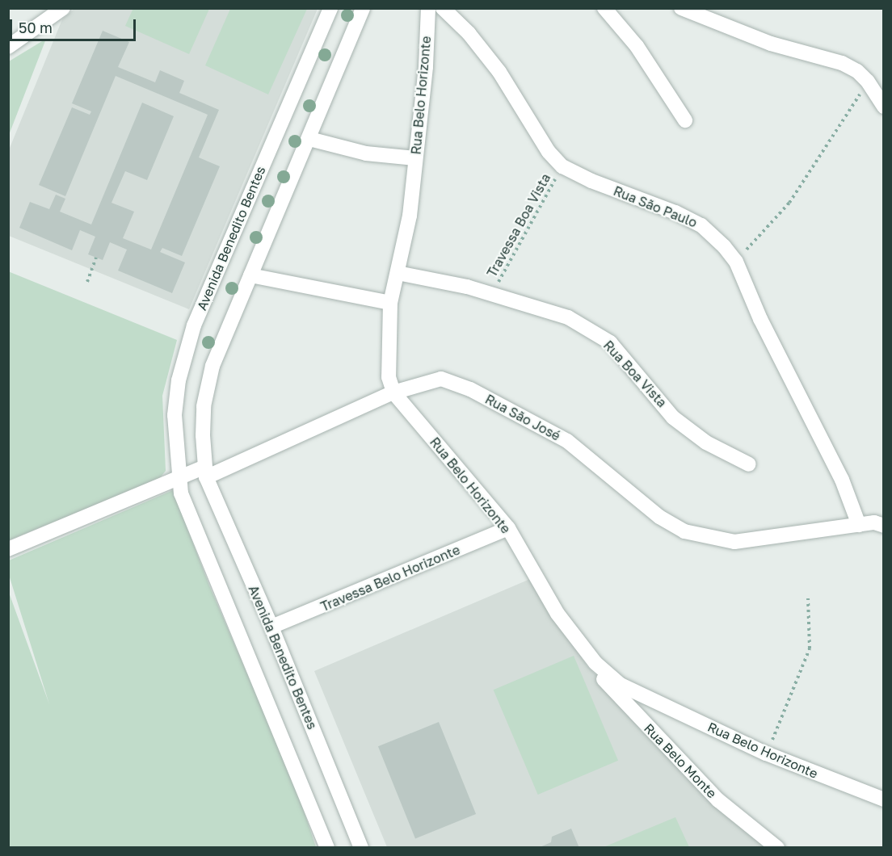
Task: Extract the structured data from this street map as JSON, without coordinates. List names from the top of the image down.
{
  "streets": {
    "street": [
      "Rua Belo Horizonte",
      "Rua São Paulo",
      "Avenida Benedito Bentes",
      "Rua Boa Vista",
      "Rua São José",
      "Travessa Belo Horizonte",
      "Rua Belo Monte"
    ],
    "path": ["Travessa Boa Vista"]
  },
  "crossings": [
    ["Rua Belo Horizonte", "Rua Boa Vista"],
    ["Rua Belo Horizonte", "Rua São José"],
    ["Rua Belo Horizonte", "Travessa Belo Horizonte"],
    ["Rua Belo Horizonte", "Rua Belo Monte"],
    ["Rua São Paulo", "Travessa Boa Vista"],
    ["Rua São Paulo", "Rua São José"],
    ["Travessa Boa Vista", "Rua Boa Vista"],
    ["Avenida Benedito Bentes", "Rua São José"],
    ["Avenida Benedito Bentes", "Travessa Belo Horizonte"]
  ],
  "scale_bar": "50 m"
}
